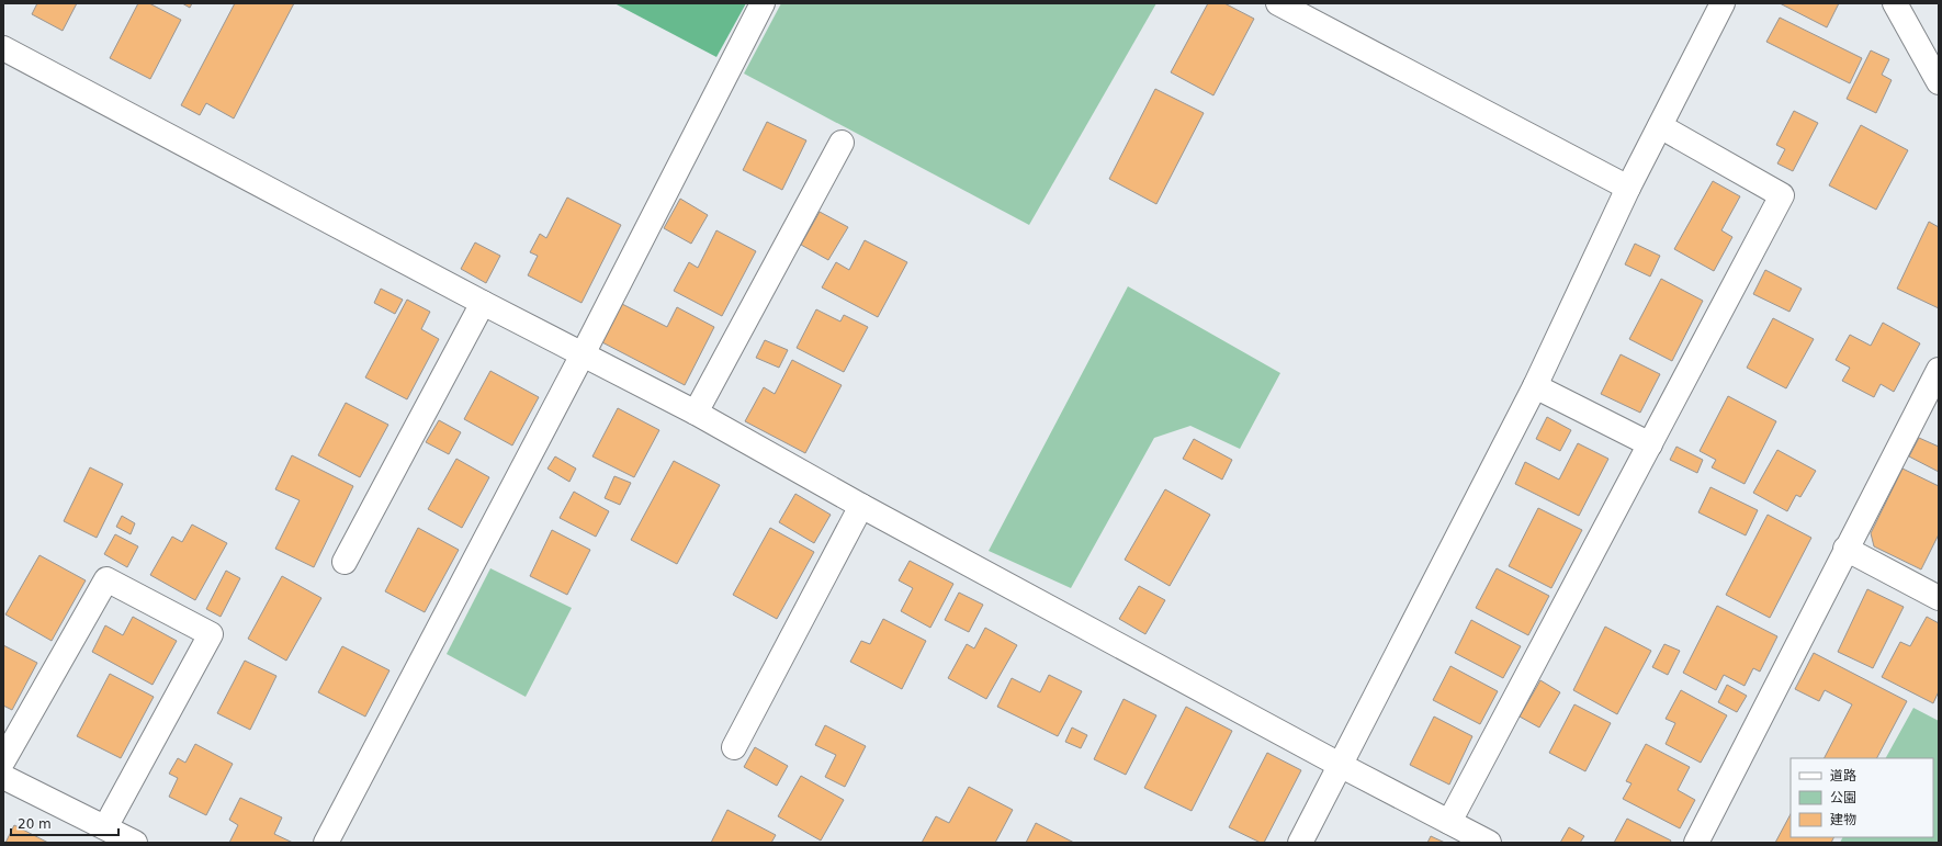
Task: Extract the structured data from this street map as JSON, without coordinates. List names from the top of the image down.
{
  "legend": ["道路", "公園", "建物"],
  "scale_bar": "20 m"
}
